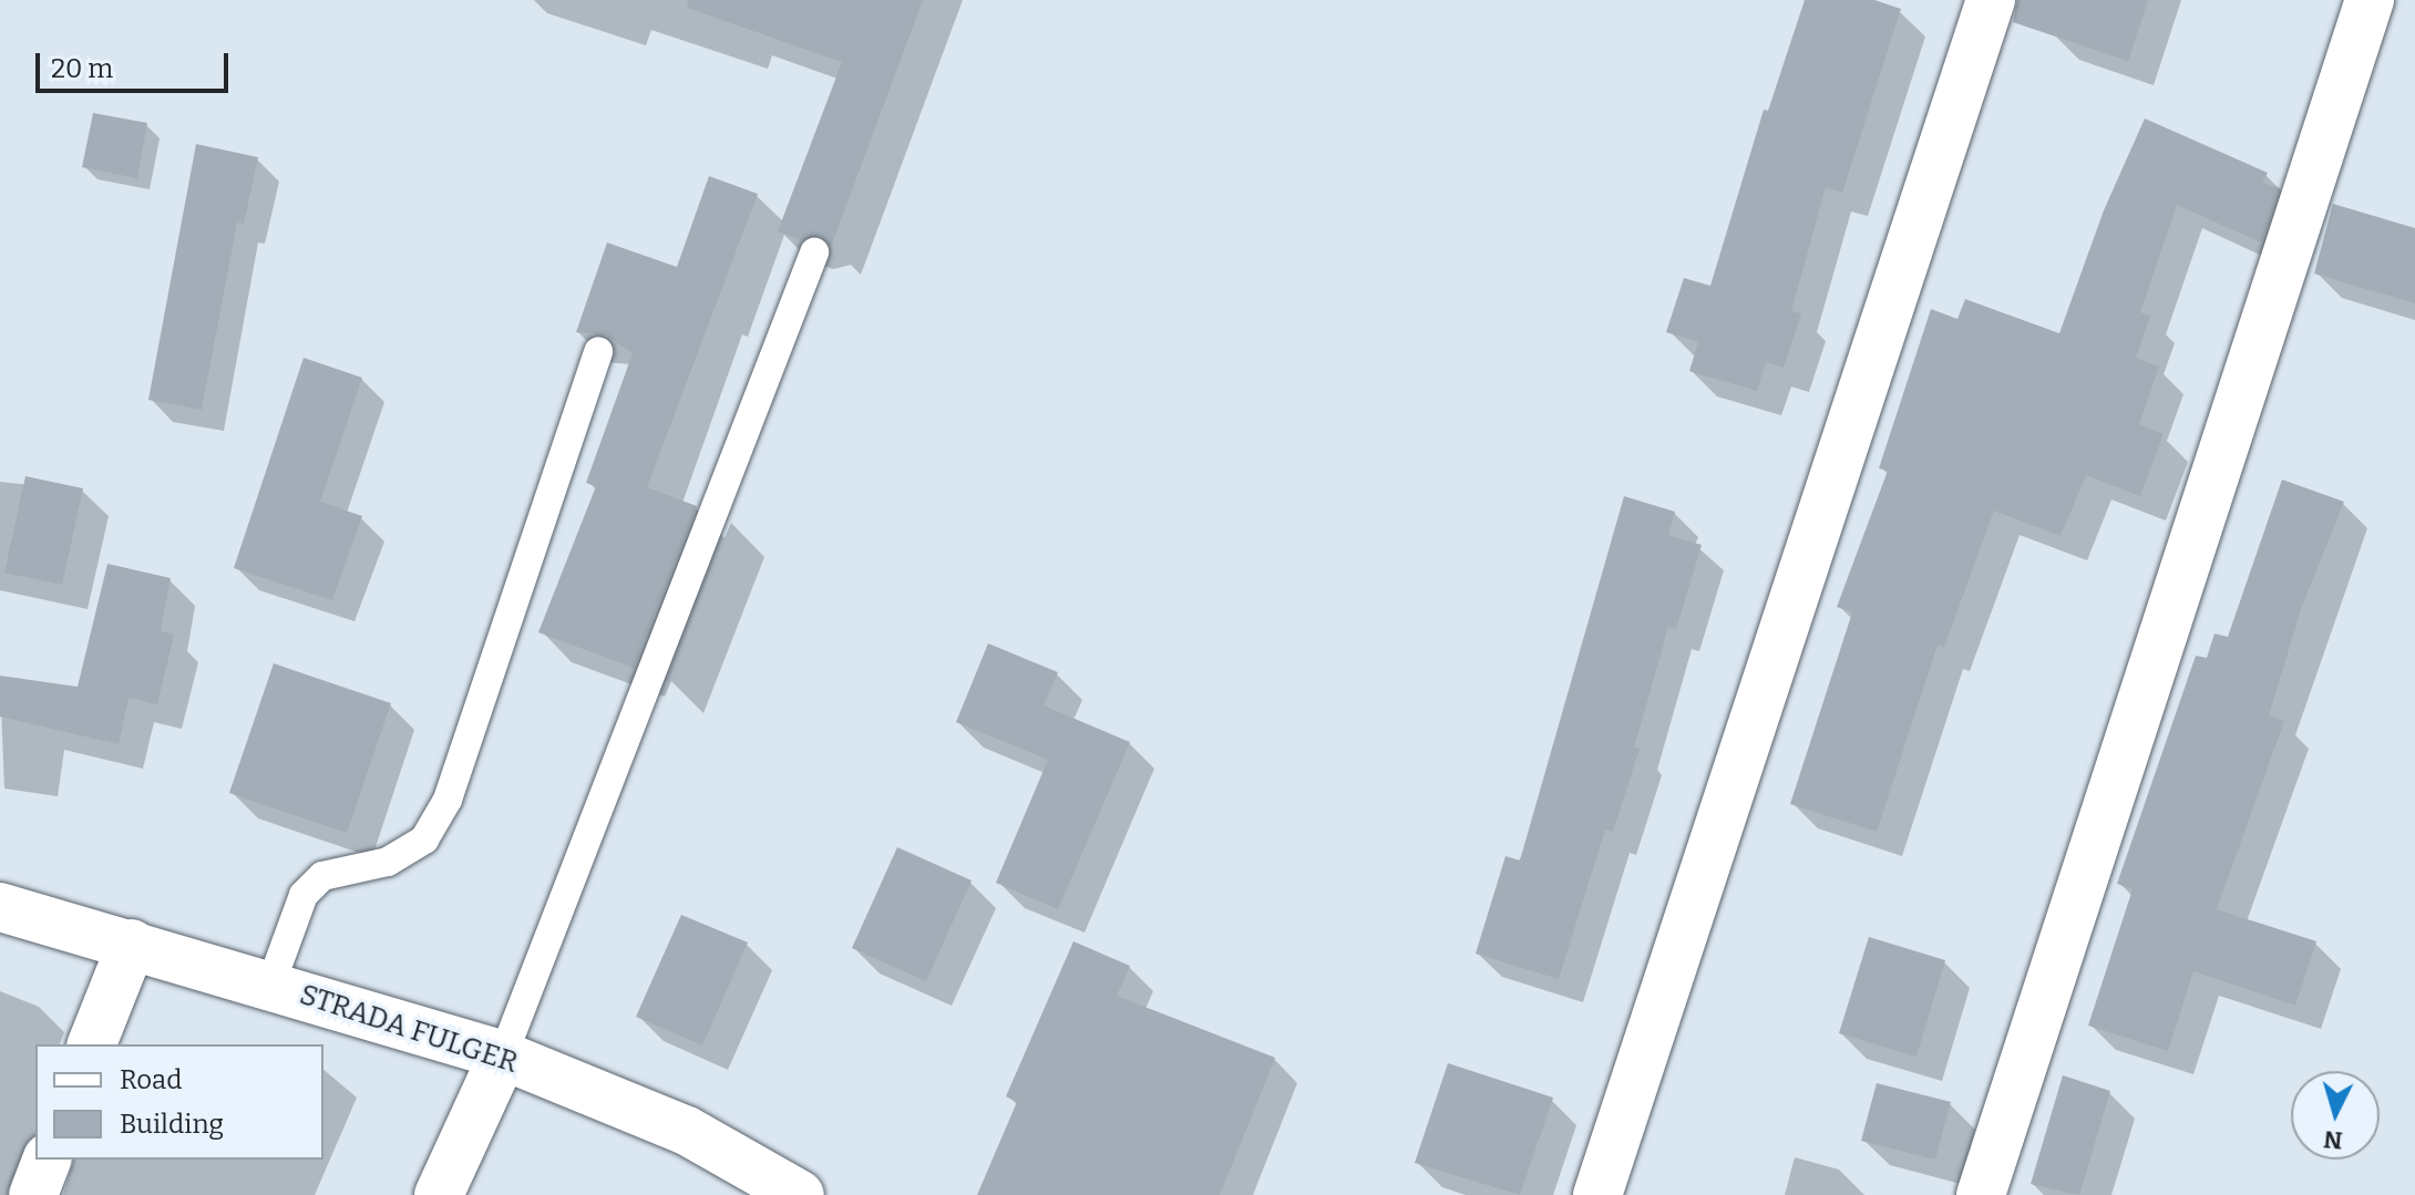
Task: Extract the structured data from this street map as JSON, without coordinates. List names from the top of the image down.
{
  "streets": {
    "street": ["STRADA FULGER"]
  },
  "legend": ["Road", "Building"],
  "scale_bar": "20 m",
  "north": "bottom"
}
